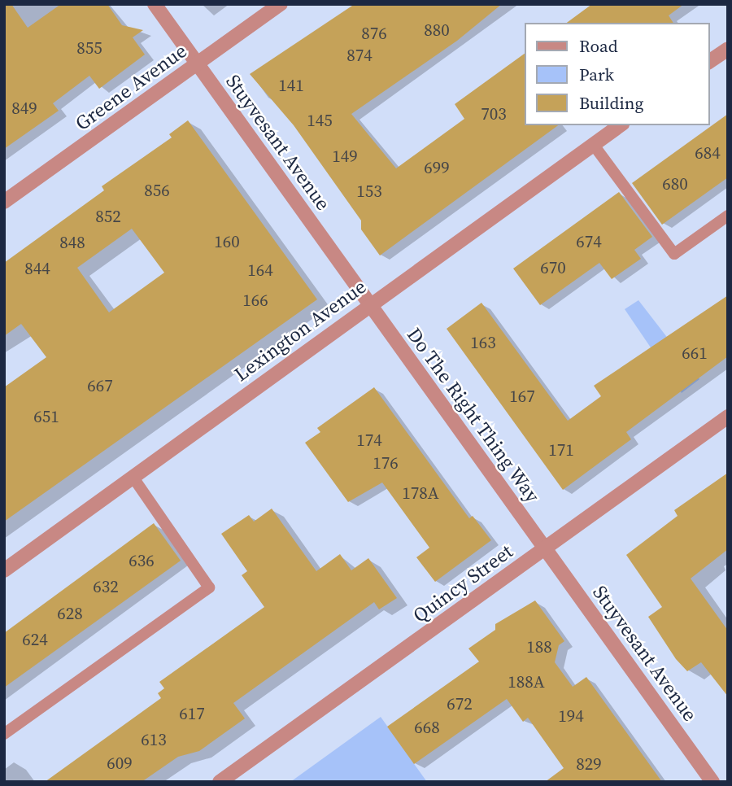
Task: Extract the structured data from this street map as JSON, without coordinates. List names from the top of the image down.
{
  "streets": {
    "street": [
      "Greene Avenue",
      "Stuyvesant Avenue",
      "Lexington Avenue",
      "Do The Right Thing Way",
      "Quincy Street"
    ]
  },
  "crossings": [
    ["Greene Avenue", "Stuyvesant Avenue"],
    ["Stuyvesant Avenue", "Lexington Avenue"],
    ["Stuyvesant Avenue", "Do The Right Thing Way"],
    ["Stuyvesant Avenue", "Quincy Street"],
    ["Lexington Avenue", "Do The Right Thing Way"],
    ["Do The Right Thing Way", "Quincy Street"]
  ],
  "house_numbers": [
    "880",
    "876",
    "855",
    "874",
    "141",
    "849",
    "703",
    "145",
    "684",
    "149",
    "699",
    "680",
    "856",
    "153",
    "852",
    "160",
    "674",
    "848",
    "670",
    "844",
    "164",
    "166",
    "163",
    "661",
    "667",
    "167",
    "651",
    "174",
    "171",
    "176",
    "178A",
    "636",
    "632",
    "628",
    "624",
    "188",
    "188A",
    "672",
    "617",
    "194",
    "668",
    "613",
    "609",
    "829"
  ],
  "legend": ["Road", "Park", "Building"]
}
